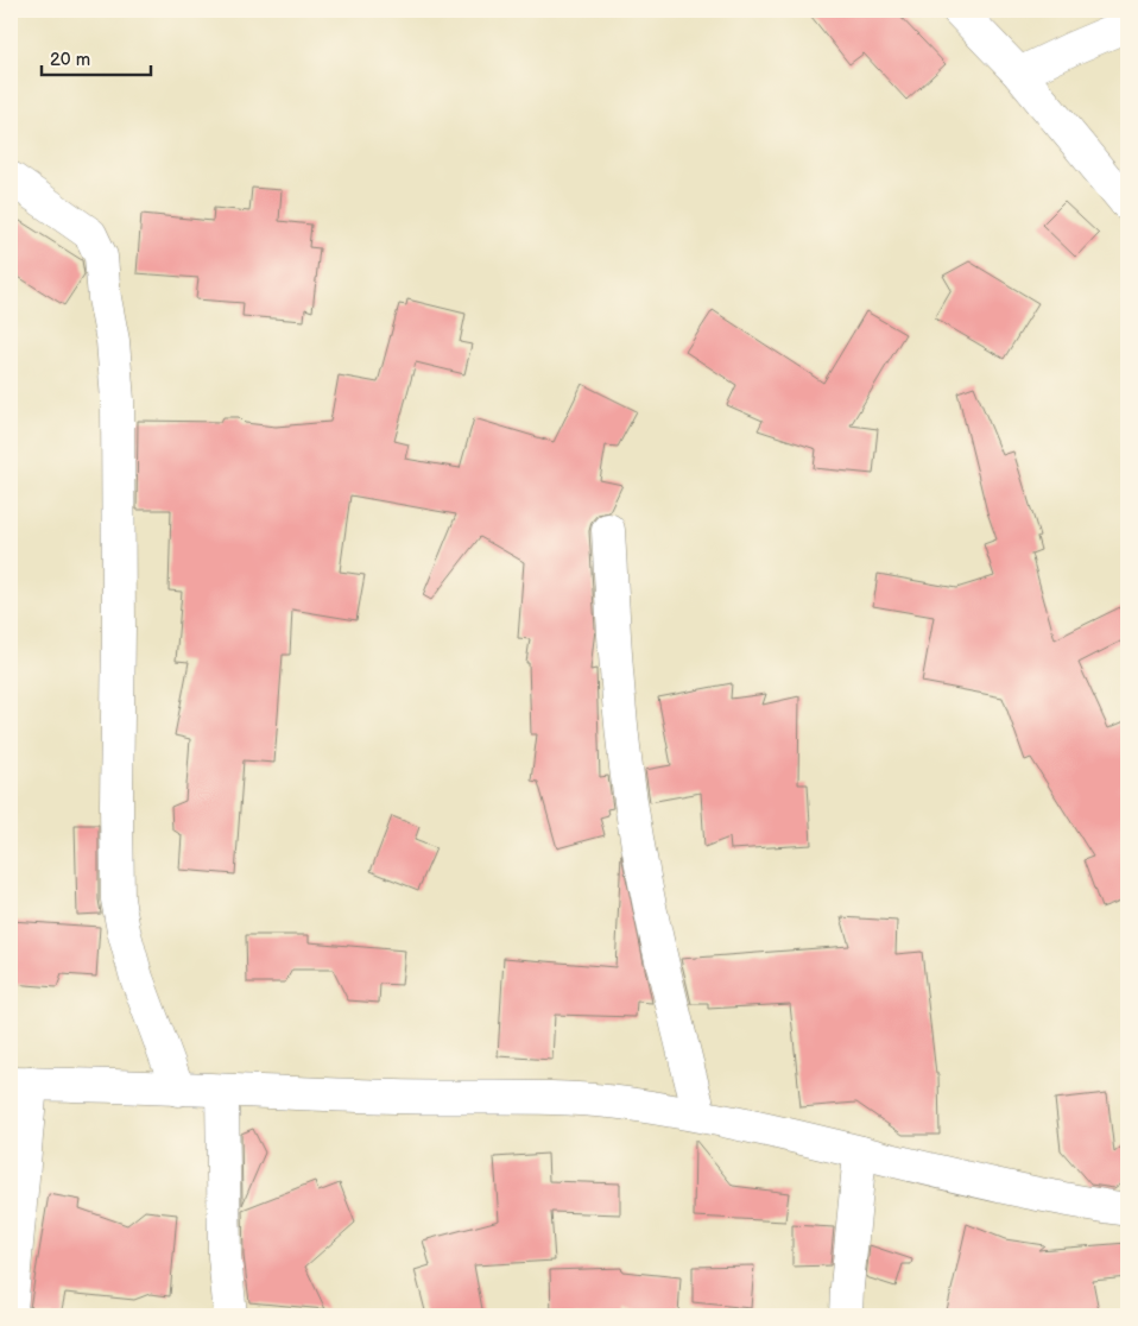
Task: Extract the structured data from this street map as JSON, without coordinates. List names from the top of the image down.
{
  "scale_bar": "20 m"
}
